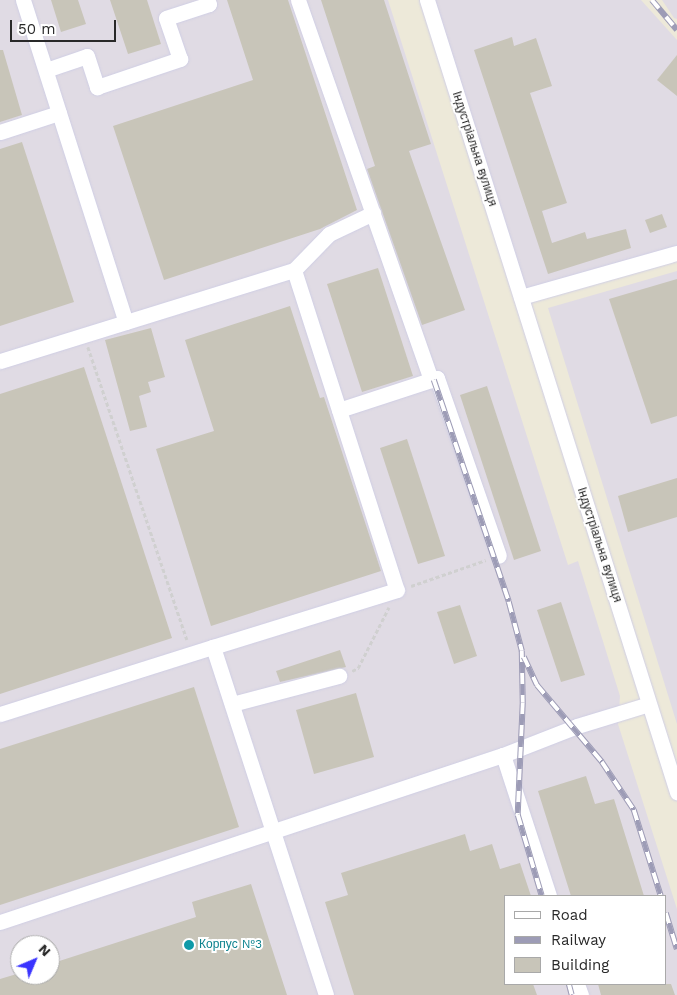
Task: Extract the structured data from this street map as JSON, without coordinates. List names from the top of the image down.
{
  "streets": {
    "street": ["Індустріальна вулиця"]
  },
  "places": ["Корпус №3"],
  "legend": ["Road", "Railway", "Building"],
  "scale_bar": "50 m",
  "north": "top right"
}
